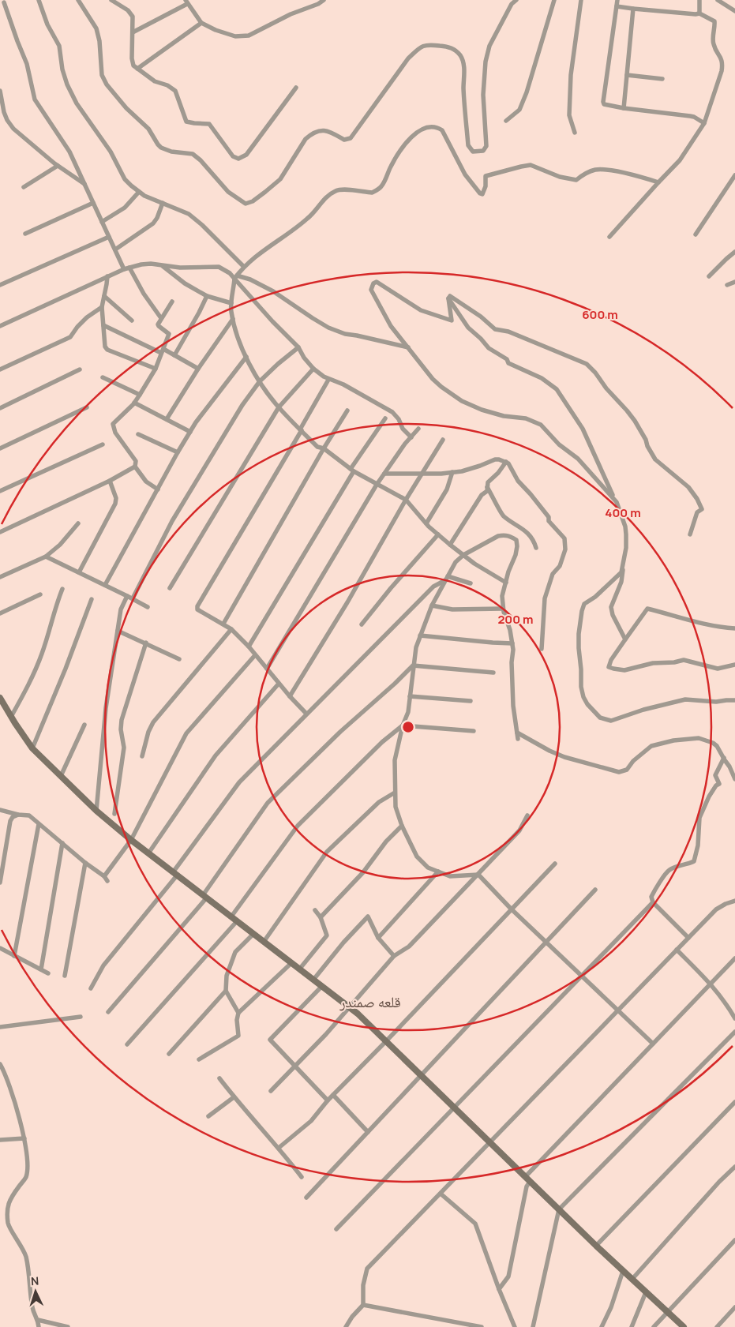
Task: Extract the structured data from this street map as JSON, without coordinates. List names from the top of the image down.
{
  "districts": ["قلعه صمندر"],
  "north": "top",
  "rings": ["600 m", "400 m", "200 m"]
}
